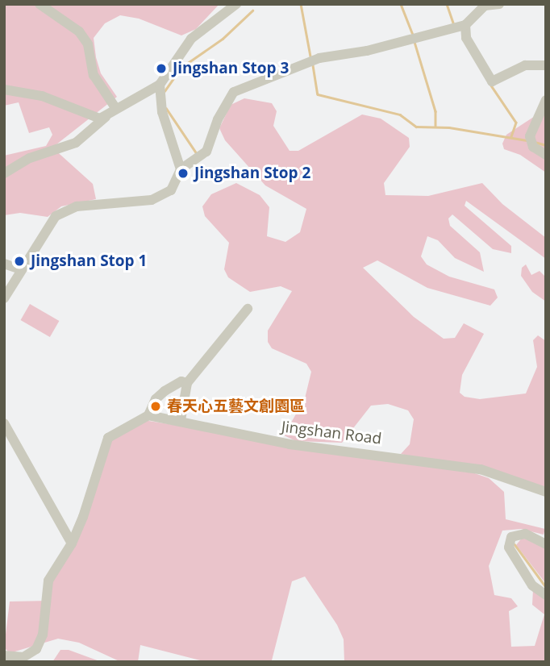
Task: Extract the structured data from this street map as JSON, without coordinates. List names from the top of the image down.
{
  "streets": {
    "street": ["Jingshan Road"]
  },
  "places": [
    "Jingshan Stop 3",
    "Jingshan Stop 2",
    "Jingshan Stop 1",
    "春天心五藝文創園區"
  ]
}
